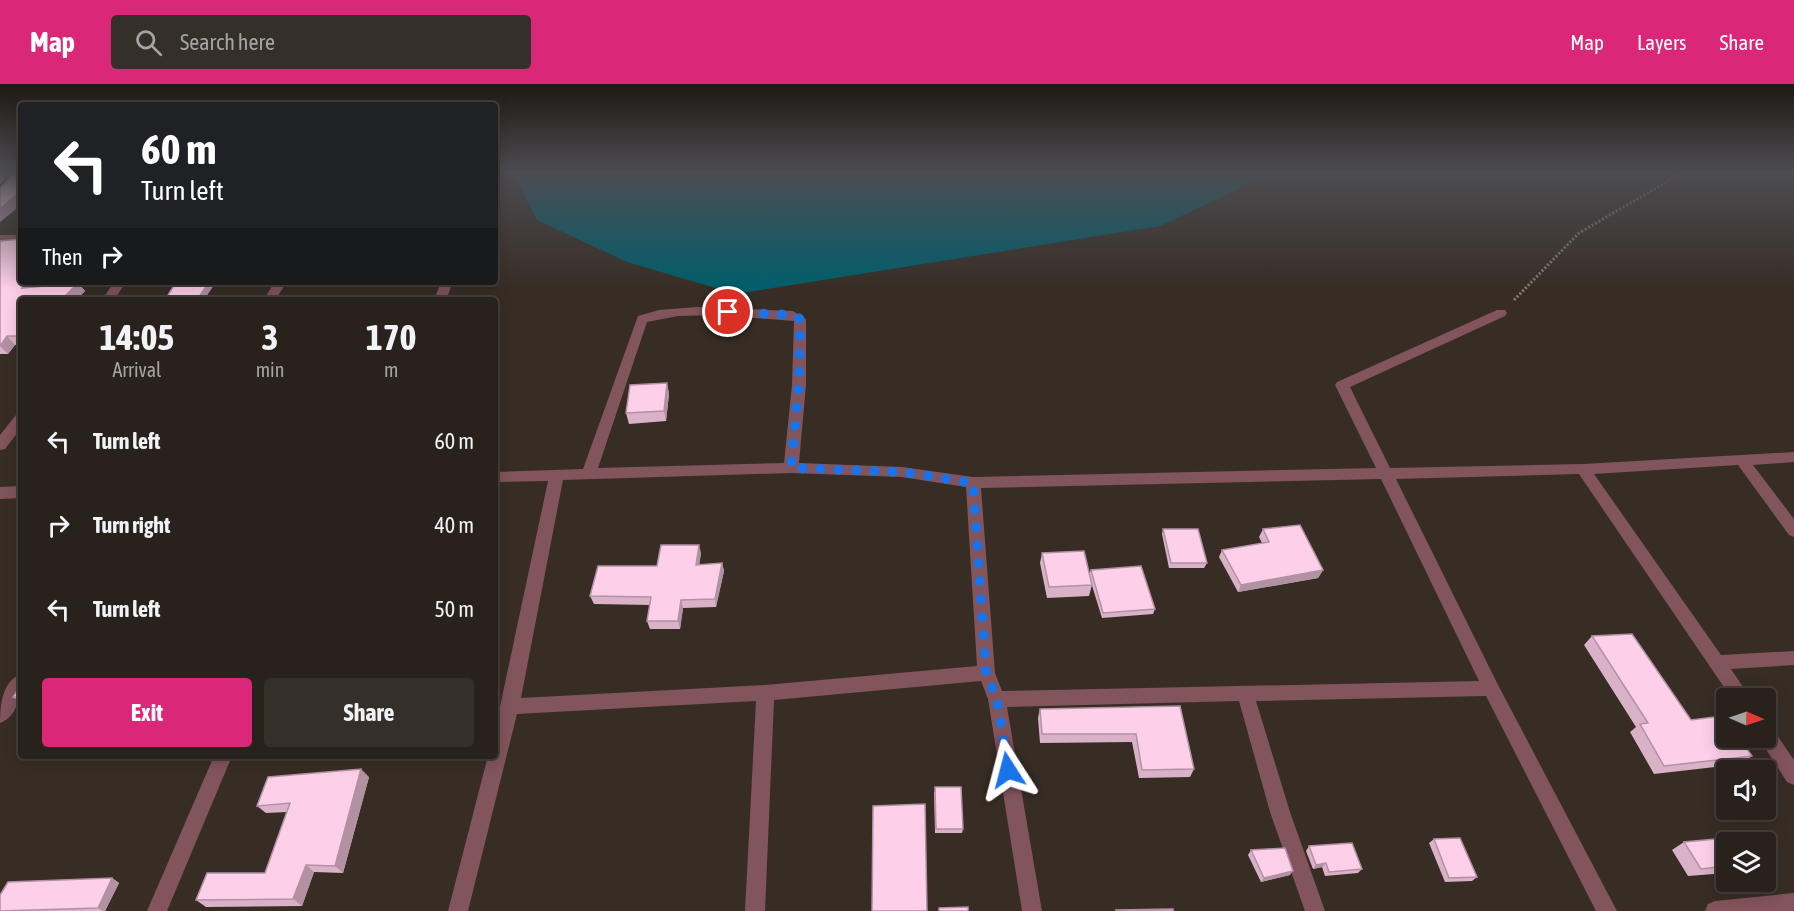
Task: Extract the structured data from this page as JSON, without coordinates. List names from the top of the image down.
{
  "north": "right",
  "page": {
    "header": "Map",
    "search": "Search here",
    "nav": ["Map", "Layers", "Share"],
    "turn": ["60 m", "Turn left"],
    "then": "Then",
    "eta": [
      "14:05",
      "Arrival",
      "3",
      "min",
      "170",
      "m"
    ],
    "list": [
      {
        "name": "Turn left",
        "value": "60 m"
      },
      {
        "name": "Turn right",
        "value": "40 m"
      },
      {
        "name": "Turn left",
        "value": "50 m"
      }
    ],
    "buttons": ["Exit", "Share"]
  }
}
